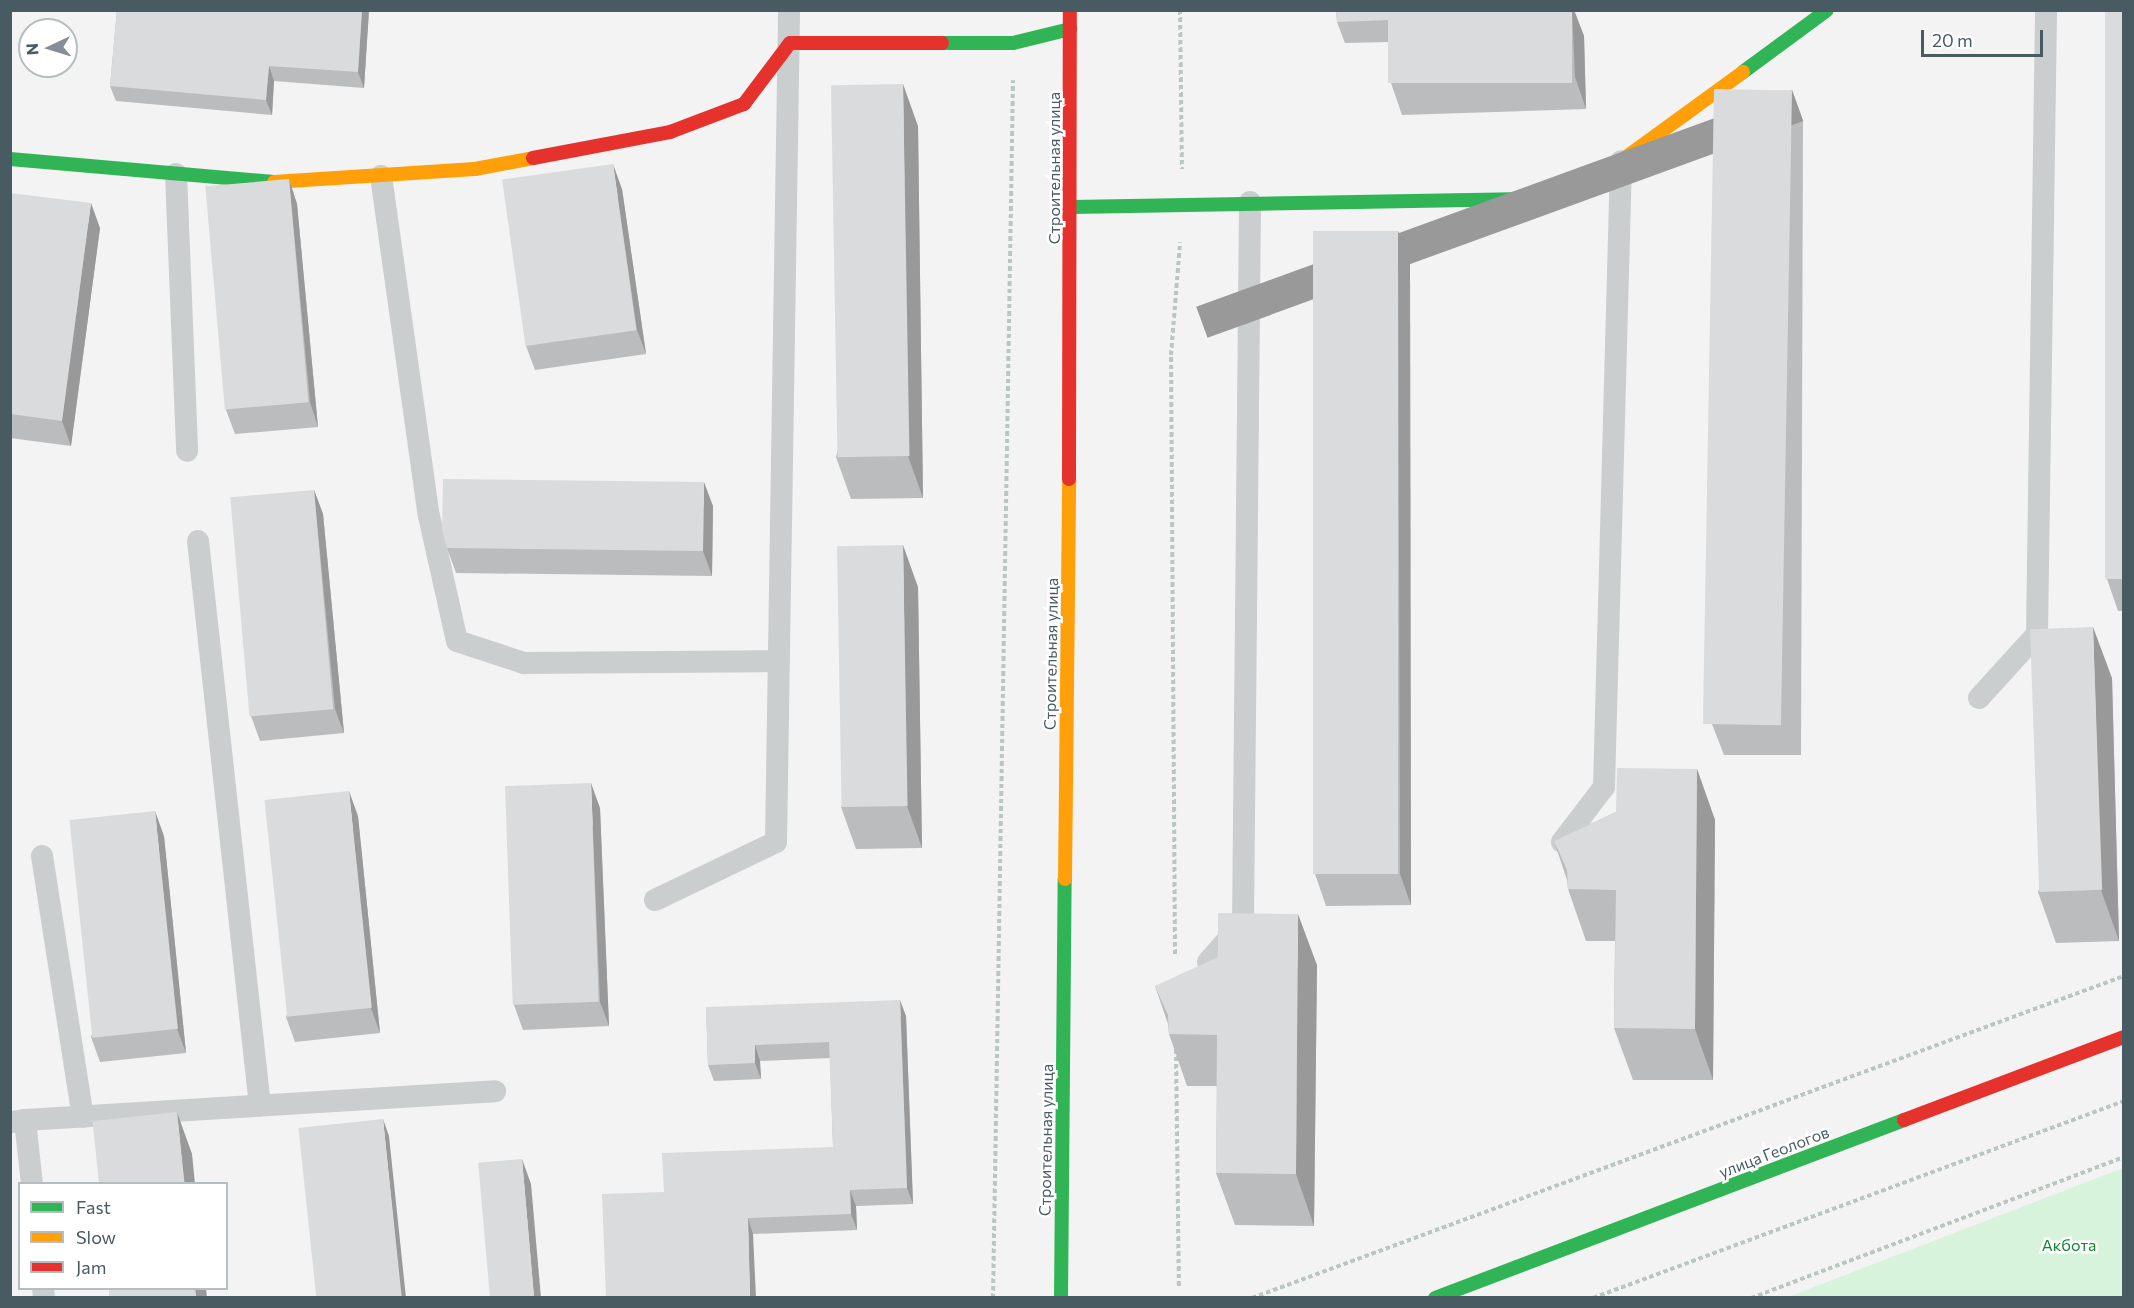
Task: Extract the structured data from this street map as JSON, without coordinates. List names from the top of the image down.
{
  "streets": {
    "street": ["Строительная улица", "улица Геологов"]
  },
  "parks": ["Акбота"],
  "legend": ["Fast", "Slow", "Jam"],
  "scale_bar": "20 m",
  "north": "left"
}
